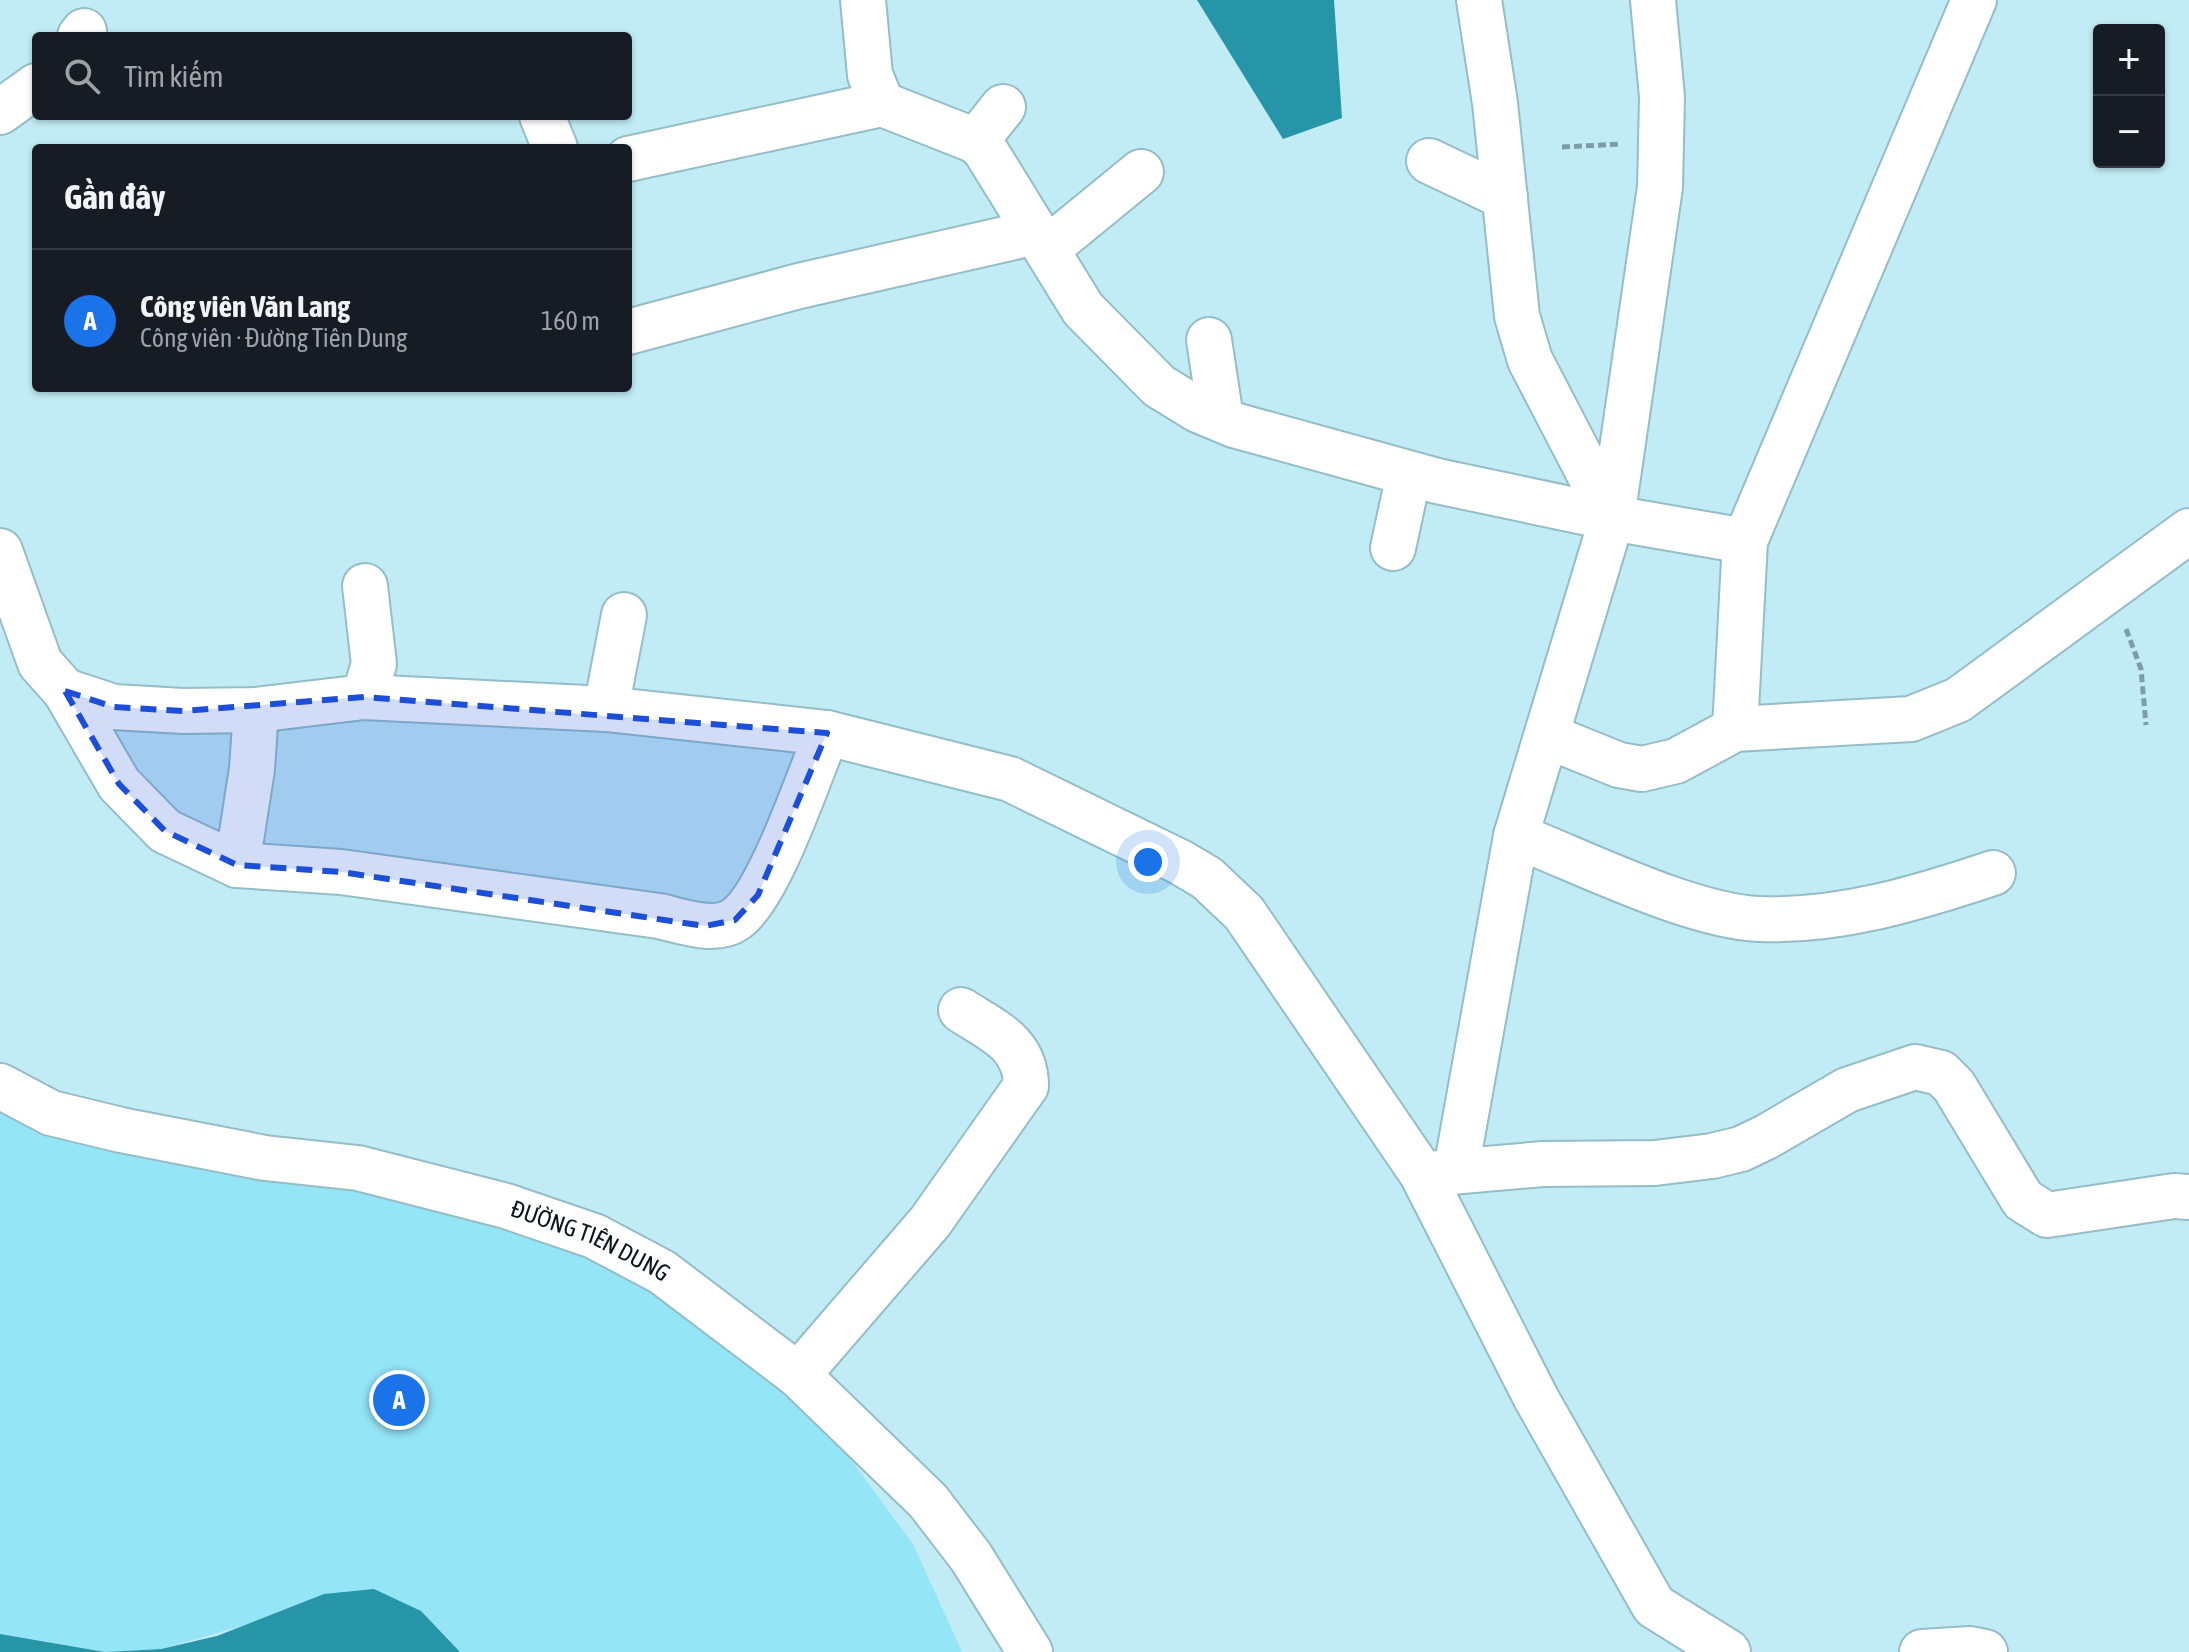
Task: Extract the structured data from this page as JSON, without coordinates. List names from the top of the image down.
{
  "streets": {
    "street": ["ĐƯỜNG TIÊN DUNG"]
  },
  "page": {
    "map_buttons": ["+", "−"],
    "search": "Tìm kiếm",
    "heading": "Gần đây",
    "list": [
      {
        "mark": "A",
        "name": "Công viên Văn Lang",
        "note": "Công viên · Đường Tiên Dung",
        "value": "160 m"
      }
    ],
    "pins": "A"
  }
}
